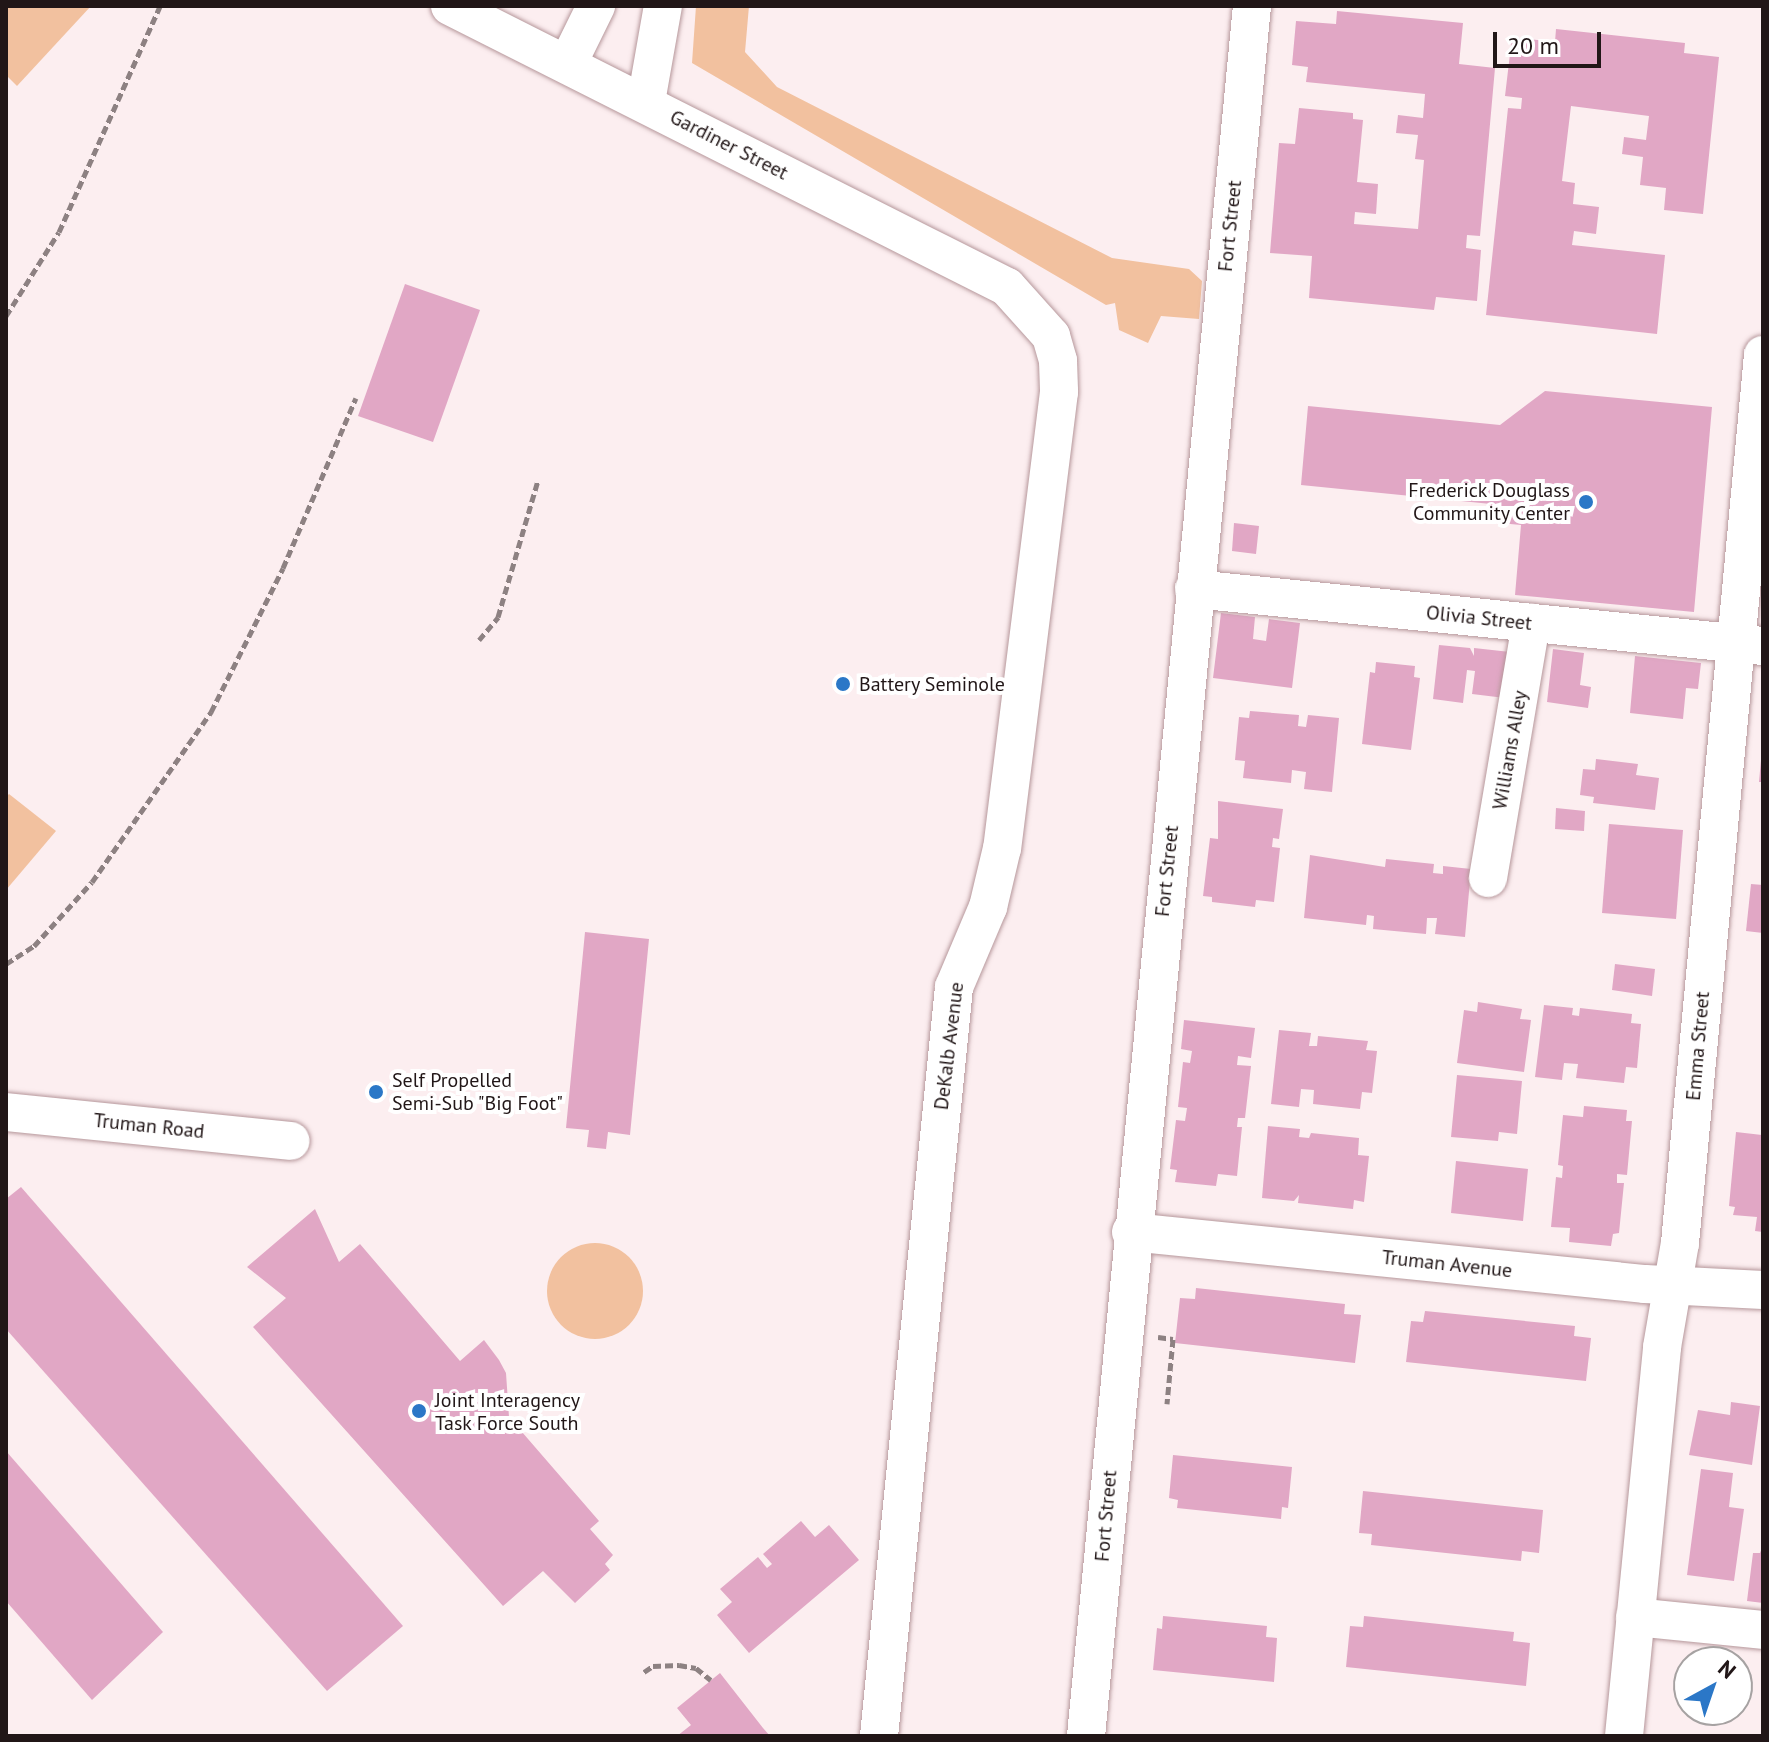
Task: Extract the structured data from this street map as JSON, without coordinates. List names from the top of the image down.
{
  "streets": {
    "street": [
      "Gardiner Street",
      "Fort Street",
      "Olivia Street",
      "Williams Alley",
      "DeKalb Avenue",
      "Emma Street",
      "Truman Road",
      "Truman Avenue"
    ]
  },
  "crossings": [
    ["Gardiner Street", "DeKalb Avenue"],
    ["Fort Street", "Olivia Street"],
    ["Fort Street", "Truman Avenue"],
    ["Olivia Street", "Williams Alley"],
    ["Olivia Street", "Emma Street"],
    ["Emma Street", "Truman Avenue"]
  ],
  "places": [
    "Frederick Douglass Community Center",
    "Battery Seminole",
    "Self Propelled Semi-Sub \"Big Foot\"",
    "Joint Interagency Task Force South"
  ],
  "scale_bar": "20 m",
  "north": "top right"
}
